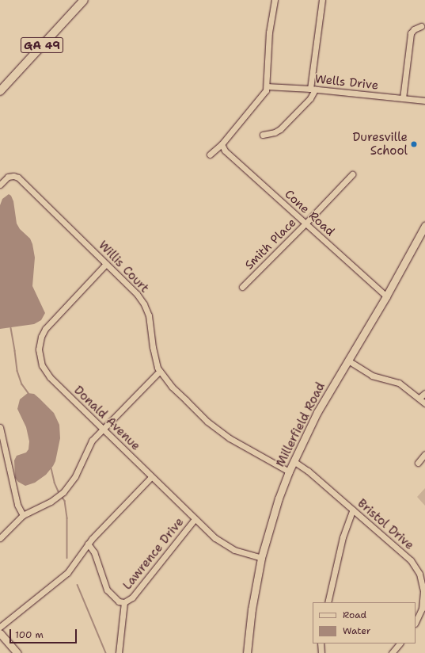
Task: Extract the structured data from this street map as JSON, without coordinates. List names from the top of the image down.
{
  "streets": {
    "main road": ["GA 49", "Millerfield Road"],
    "street": [
      "Wells Drive",
      "Cone Road",
      "Smith Place",
      "Willis Court",
      "Donald Avenue",
      "Bristol Drive",
      "Lawrence Drive"
    ]
  },
  "crossings": [
    ["Cone Road", "Smith Place"],
    ["Cone Road", "Millerfield Road"],
    ["Willis Court", "Donald Avenue"],
    ["Willis Court", "Millerfield Road"],
    ["Donald Avenue", "Millerfield Road"],
    ["Donald Avenue", "Lawrence Drive"],
    ["Millerfield Road", "Bristol Drive"]
  ],
  "places": ["Duresville School"],
  "legend": ["Road", "Water"],
  "scale_bar": "100 m"
}
